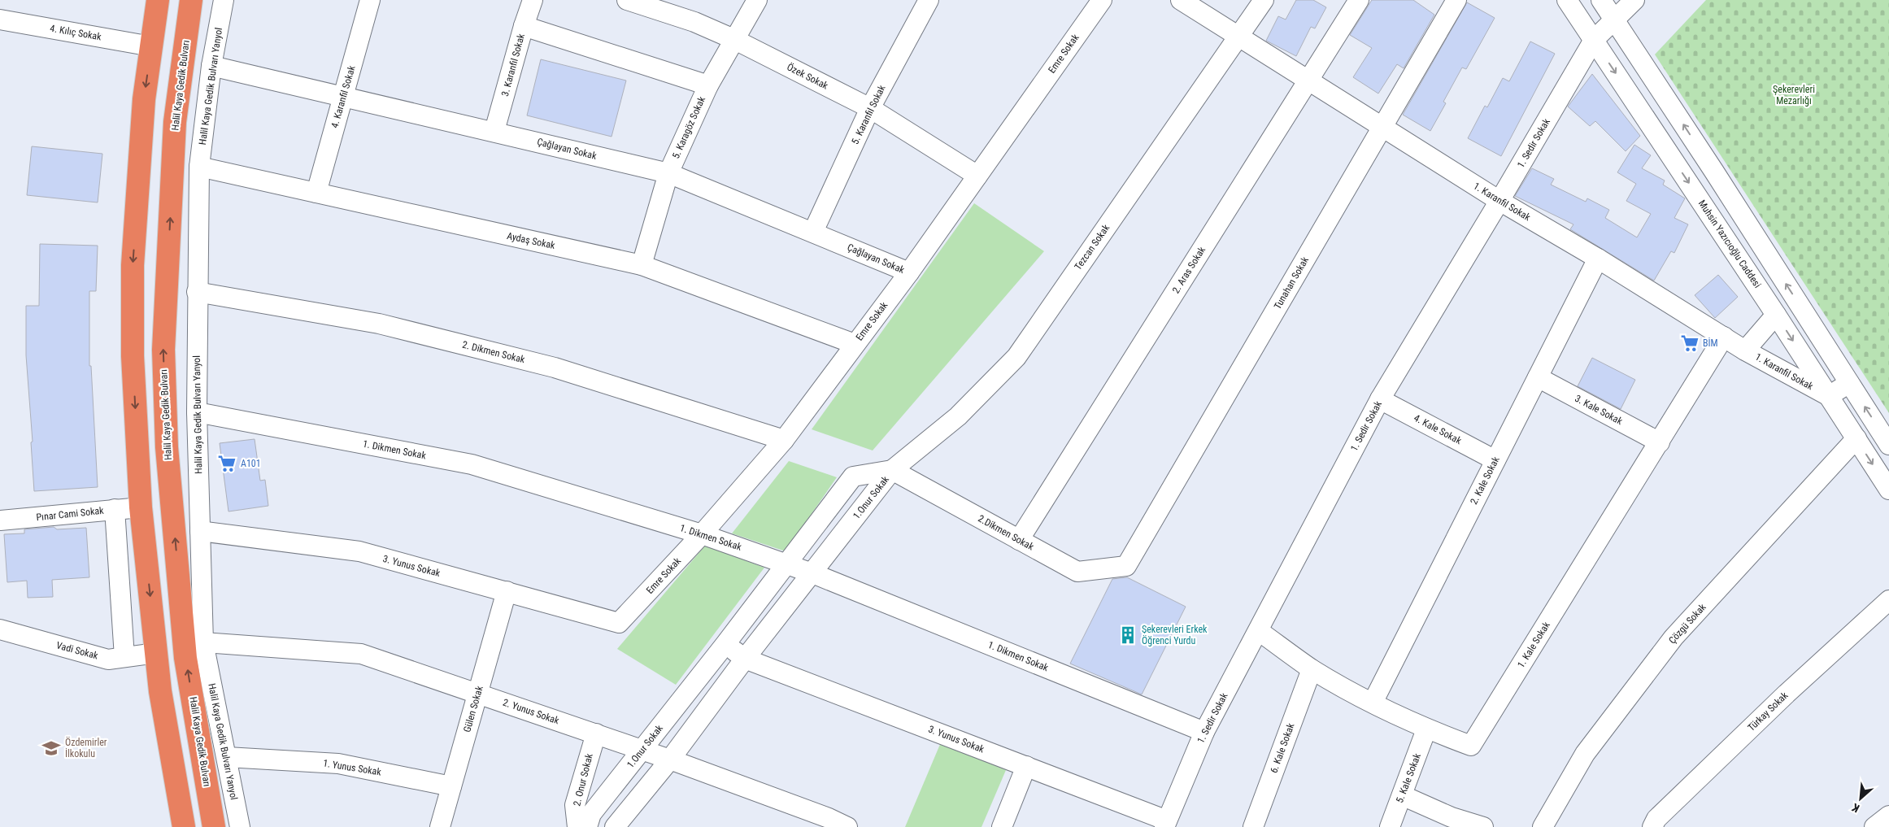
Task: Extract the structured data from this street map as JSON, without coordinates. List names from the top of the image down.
{
  "streets": {
    "highway": ["Halil Kaya Gedik Bulvarı"],
    "street": [
      "4. Kılıç Sokak",
      "Emre Sokak",
      "3. Karanfil Sokak",
      "Özek Sokak",
      "Halil Kaya Gedik Bulvarı Yanyol",
      "4. Karanfil Sokak",
      "5. Karanfil Sokak",
      "5. Karagöz Sokak",
      "1. Sedir Sokak",
      "Çağlayan Sokak",
      "1. Karanfil Sokak",
      "Aydaş Sokak",
      "Muhsin Yazıcıoğlu Caddesi",
      "Tezcan Sokak",
      "2. Aras Sokak",
      "Tunahan Sokak",
      "2. Dikmen Sokak",
      "3. Kale Sokak",
      "4. Kale Sokak",
      "1. Dikmen Sokak",
      "2. Kale Sokak",
      "1.Onur Sokak",
      "Pınar Cami Sokak",
      "2.Dikmen Sokak",
      "3. Yunus Sokak",
      "Çözgü Sokak",
      "1. Kale Sokak",
      "Vadi Sokak",
      "Gülen Sokak",
      "2. Yunus Sokak",
      "Türkay Sokak",
      "6. Kale Sokak",
      "1. Yunus Sokak",
      "5. Kale Sokak",
      "2. Onur Sokak"
    ]
  },
  "crossings": [
    ["Emre Sokak", "Özek Sokak"],
    ["Emre Sokak", "Çağlayan Sokak"],
    ["Emre Sokak", "Aydaş Sokak"],
    ["Emre Sokak", "2. Dikmen Sokak"],
    ["Emre Sokak", "1. Dikmen Sokak"],
    ["Emre Sokak", "3. Yunus Sokak"],
    ["3. Karanfil Sokak", "Çağlayan Sokak"],
    ["Özek Sokak", "5. Karanfil Sokak"],
    ["Özek Sokak", "5. Karagöz Sokak"],
    ["Halil Kaya Gedik Bulvarı Yanyol", "Çağlayan Sokak"],
    ["Halil Kaya Gedik Bulvarı Yanyol", "Aydaş Sokak"],
    ["Halil Kaya Gedik Bulvarı Yanyol", "2. Dikmen Sokak"],
    ["Halil Kaya Gedik Bulvarı Yanyol", "1. Dikmen Sokak"],
    ["Halil Kaya Gedik Bulvarı Yanyol", "3. Yunus Sokak"],
    ["Halil Kaya Gedik Bulvarı Yanyol", "2. Yunus Sokak"],
    ["Halil Kaya Gedik Bulvarı Yanyol", "1. Yunus Sokak"],
    ["4. Karanfil Sokak", "Çağlayan Sokak"],
    ["4. Karanfil Sokak", "Aydaş Sokak"],
    ["5. Karanfil Sokak", "Çağlayan Sokak"],
    ["5. Karagöz Sokak", "Çağlayan Sokak"],
    ["5. Karagöz Sokak", "Aydaş Sokak"],
    ["1. Sedir Sokak", "1. Karanfil Sokak"],
    ["1. Sedir Sokak", "Muhsin Yazıcıoğlu Caddesi"],
    ["1. Sedir Sokak", "4. Kale Sokak"],
    ["1. Sedir Sokak", "1. Dikmen Sokak"],
    ["1. Sedir Sokak", "3. Yunus Sokak"],
    ["1. Sedir Sokak", "1. Kale Sokak"],
    ["1. Karanfil Sokak", "Muhsin Yazıcıoğlu Caddesi"],
    ["1. Karanfil Sokak", "Tezcan Sokak"],
    ["1. Karanfil Sokak", "2. Aras Sokak"],
    ["1. Karanfil Sokak", "Tunahan Sokak"],
    ["1. Karanfil Sokak", "2. Kale Sokak"],
    ["1. Karanfil Sokak", "1. Kale Sokak"],
    ["Muhsin Yazıcıoğlu Caddesi", "Çözgü Sokak"],
    ["Tezcan Sokak", "1.Onur Sokak"],
    ["Tezcan Sokak", "2.Dikmen Sokak"],
    ["2. Aras Sokak", "2.Dikmen Sokak"],
    ["Tunahan Sokak", "2.Dikmen Sokak"],
    ["3. Kale Sokak", "2. Kale Sokak"],
    ["3. Kale Sokak", "1. Kale Sokak"],
    ["4. Kale Sokak", "2. Kale Sokak"],
    ["1. Dikmen Sokak", "1.Onur Sokak"],
    ["2. Kale Sokak", "1. Kale Sokak"],
    ["1.Onur Sokak", "2.Dikmen Sokak"],
    ["1.Onur Sokak", "3. Yunus Sokak"],
    ["1.Onur Sokak", "2. Yunus Sokak"],
    ["3. Yunus Sokak", "Gülen Sokak"],
    ["1. Kale Sokak", "6. Kale Sokak"],
    ["1. Kale Sokak", "5. Kale Sokak"],
    ["Gülen Sokak", "2. Yunus Sokak"],
    ["Gülen Sokak", "1. Yunus Sokak"],
    ["2. Yunus Sokak", "2. Onur Sokak"]
  ],
  "parks": ["Şekerevleri Mezarlığı"],
  "places": {
    "supermarket": ["BİM", "A101"],
    "building": ["Şekerevleri Erkek Öğrenci Yurdu"],
    "school or university": ["Özdemirler İlkokulu"]
  },
  "north": "bottom left"
}
